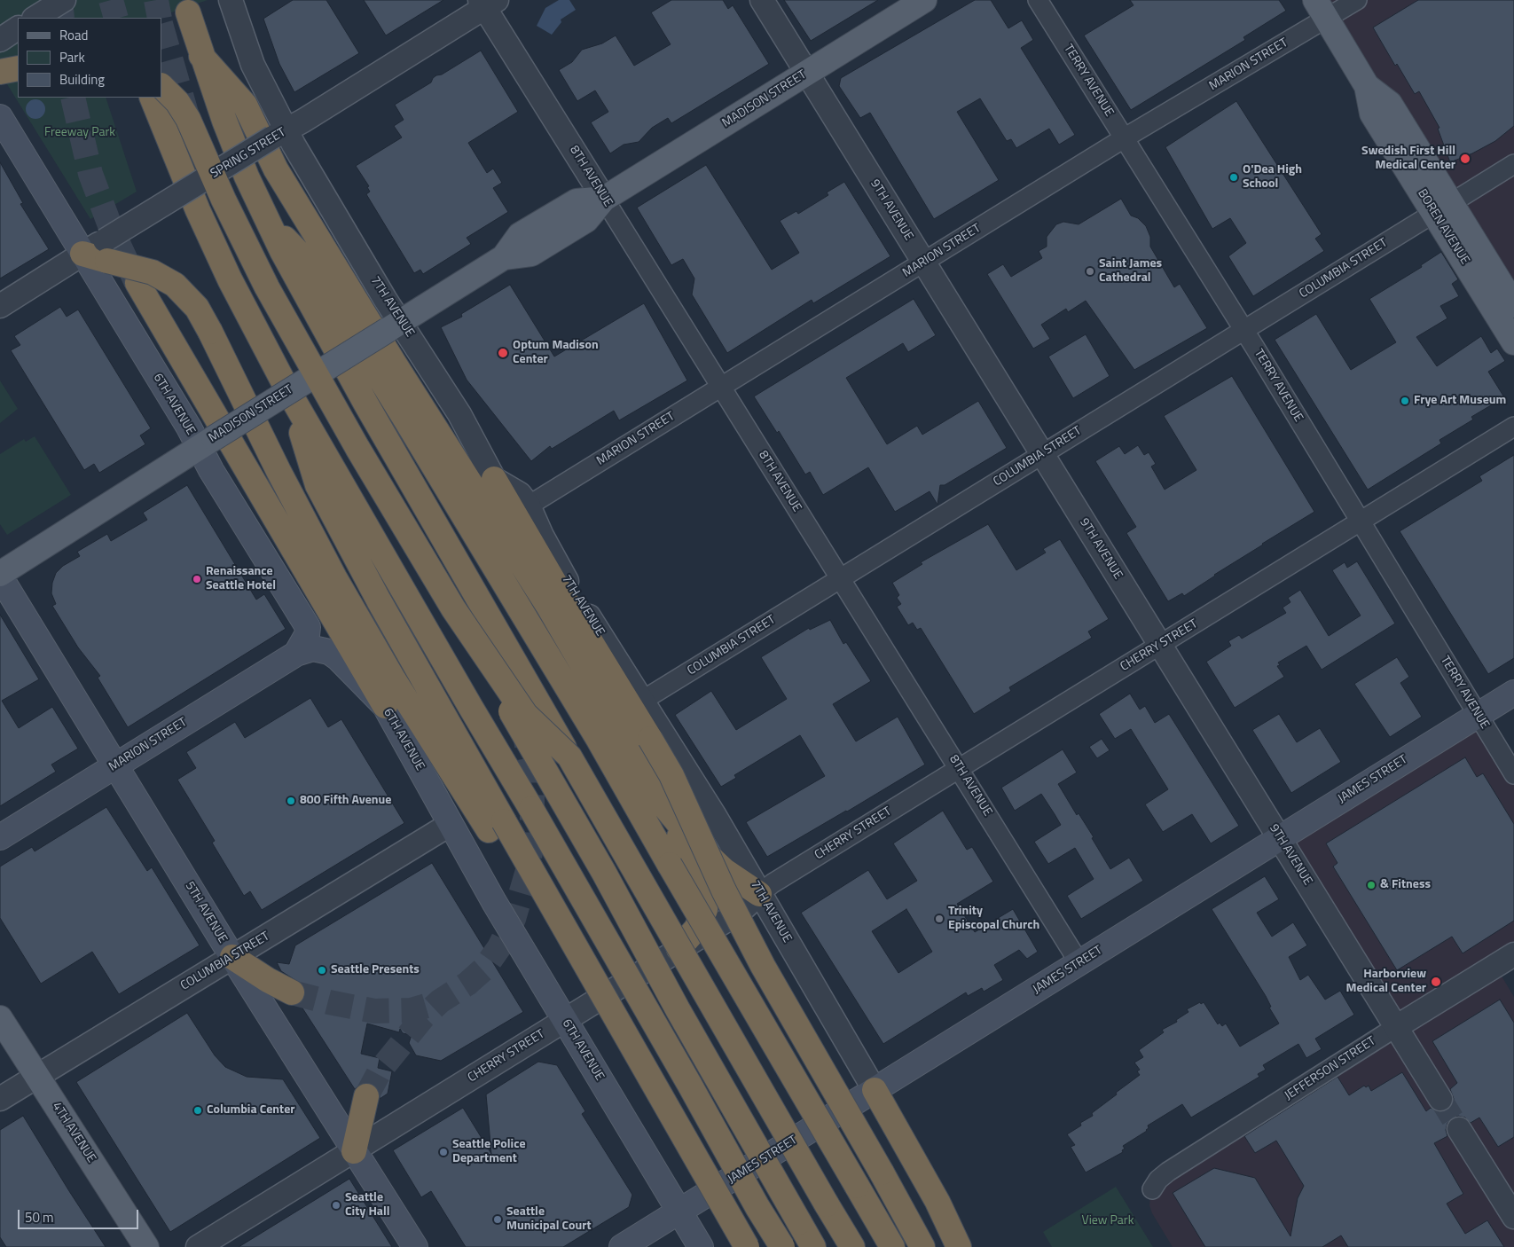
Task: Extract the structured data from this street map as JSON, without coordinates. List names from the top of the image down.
{
  "streets": {
    "main road": [
      "MARION STREET",
      "MADISON STREET",
      "BOREN AVENUE",
      "6TH AVENUE",
      "JAMES STREET",
      "5TH AVENUE",
      "4TH AVENUE"
    ],
    "street": [
      "TERRY AVENUE",
      "SPRING STREET",
      "8TH AVENUE",
      "9TH AVENUE",
      "COLUMBIA STREET",
      "7TH AVENUE",
      "CHERRY STREET",
      "JEFFERSON STREET"
    ]
  },
  "crossings": [
    ["MARION STREET", "TERRY AVENUE"],
    ["MARION STREET", "8TH AVENUE"],
    ["MARION STREET", "9TH AVENUE"],
    ["MARION STREET", "BOREN AVENUE"],
    ["MARION STREET", "7TH AVENUE"],
    ["MARION STREET", "6TH AVENUE"],
    ["MARION STREET", "5TH AVENUE"],
    ["TERRY AVENUE", "COLUMBIA STREET"],
    ["TERRY AVENUE", "CHERRY STREET"],
    ["TERRY AVENUE", "JAMES STREET"],
    ["MADISON STREET", "8TH AVENUE"],
    ["MADISON STREET", "9TH AVENUE"],
    ["MADISON STREET", "7TH AVENUE"],
    ["MADISON STREET", "6TH AVENUE"],
    ["MADISON STREET", "5TH AVENUE"],
    ["SPRING STREET", "8TH AVENUE"],
    ["SPRING STREET", "7TH AVENUE"],
    ["8TH AVENUE", "COLUMBIA STREET"],
    ["8TH AVENUE", "CHERRY STREET"],
    ["8TH AVENUE", "JAMES STREET"],
    ["9TH AVENUE", "COLUMBIA STREET"],
    ["9TH AVENUE", "CHERRY STREET"],
    ["9TH AVENUE", "JAMES STREET"],
    ["9TH AVENUE", "JEFFERSON STREET"],
    ["BOREN AVENUE", "COLUMBIA STREET"],
    ["COLUMBIA STREET", "7TH AVENUE"],
    ["COLUMBIA STREET", "6TH AVENUE"],
    ["COLUMBIA STREET", "5TH AVENUE"],
    ["COLUMBIA STREET", "4TH AVENUE"],
    ["7TH AVENUE", "CHERRY STREET"],
    ["7TH AVENUE", "JAMES STREET"],
    ["6TH AVENUE", "CHERRY STREET"],
    ["6TH AVENUE", "JAMES STREET"],
    ["CHERRY STREET", "5TH AVENUE"]
  ],
  "parks": ["Freeway Park", "View Park"],
  "places": [
    "Swedish First Hill Medical Center",
    "O'Dea High School",
    "Saint James Cathedral",
    "Optum Madison Center",
    "Frye Art Museum",
    "Renaissance Seattle Hotel",
    "800 Fifth Avenue",
    "& Fitness",
    "Trinity Episcopal Church",
    "Seattle Presents",
    "Harborview Medical Center",
    "Columbia Center",
    "Seattle Police Department",
    "Seattle City Hall",
    "Seattle Municipal Court"
  ],
  "legend": ["Road", "Park", "Building"],
  "scale_bar": "50 m"
}
